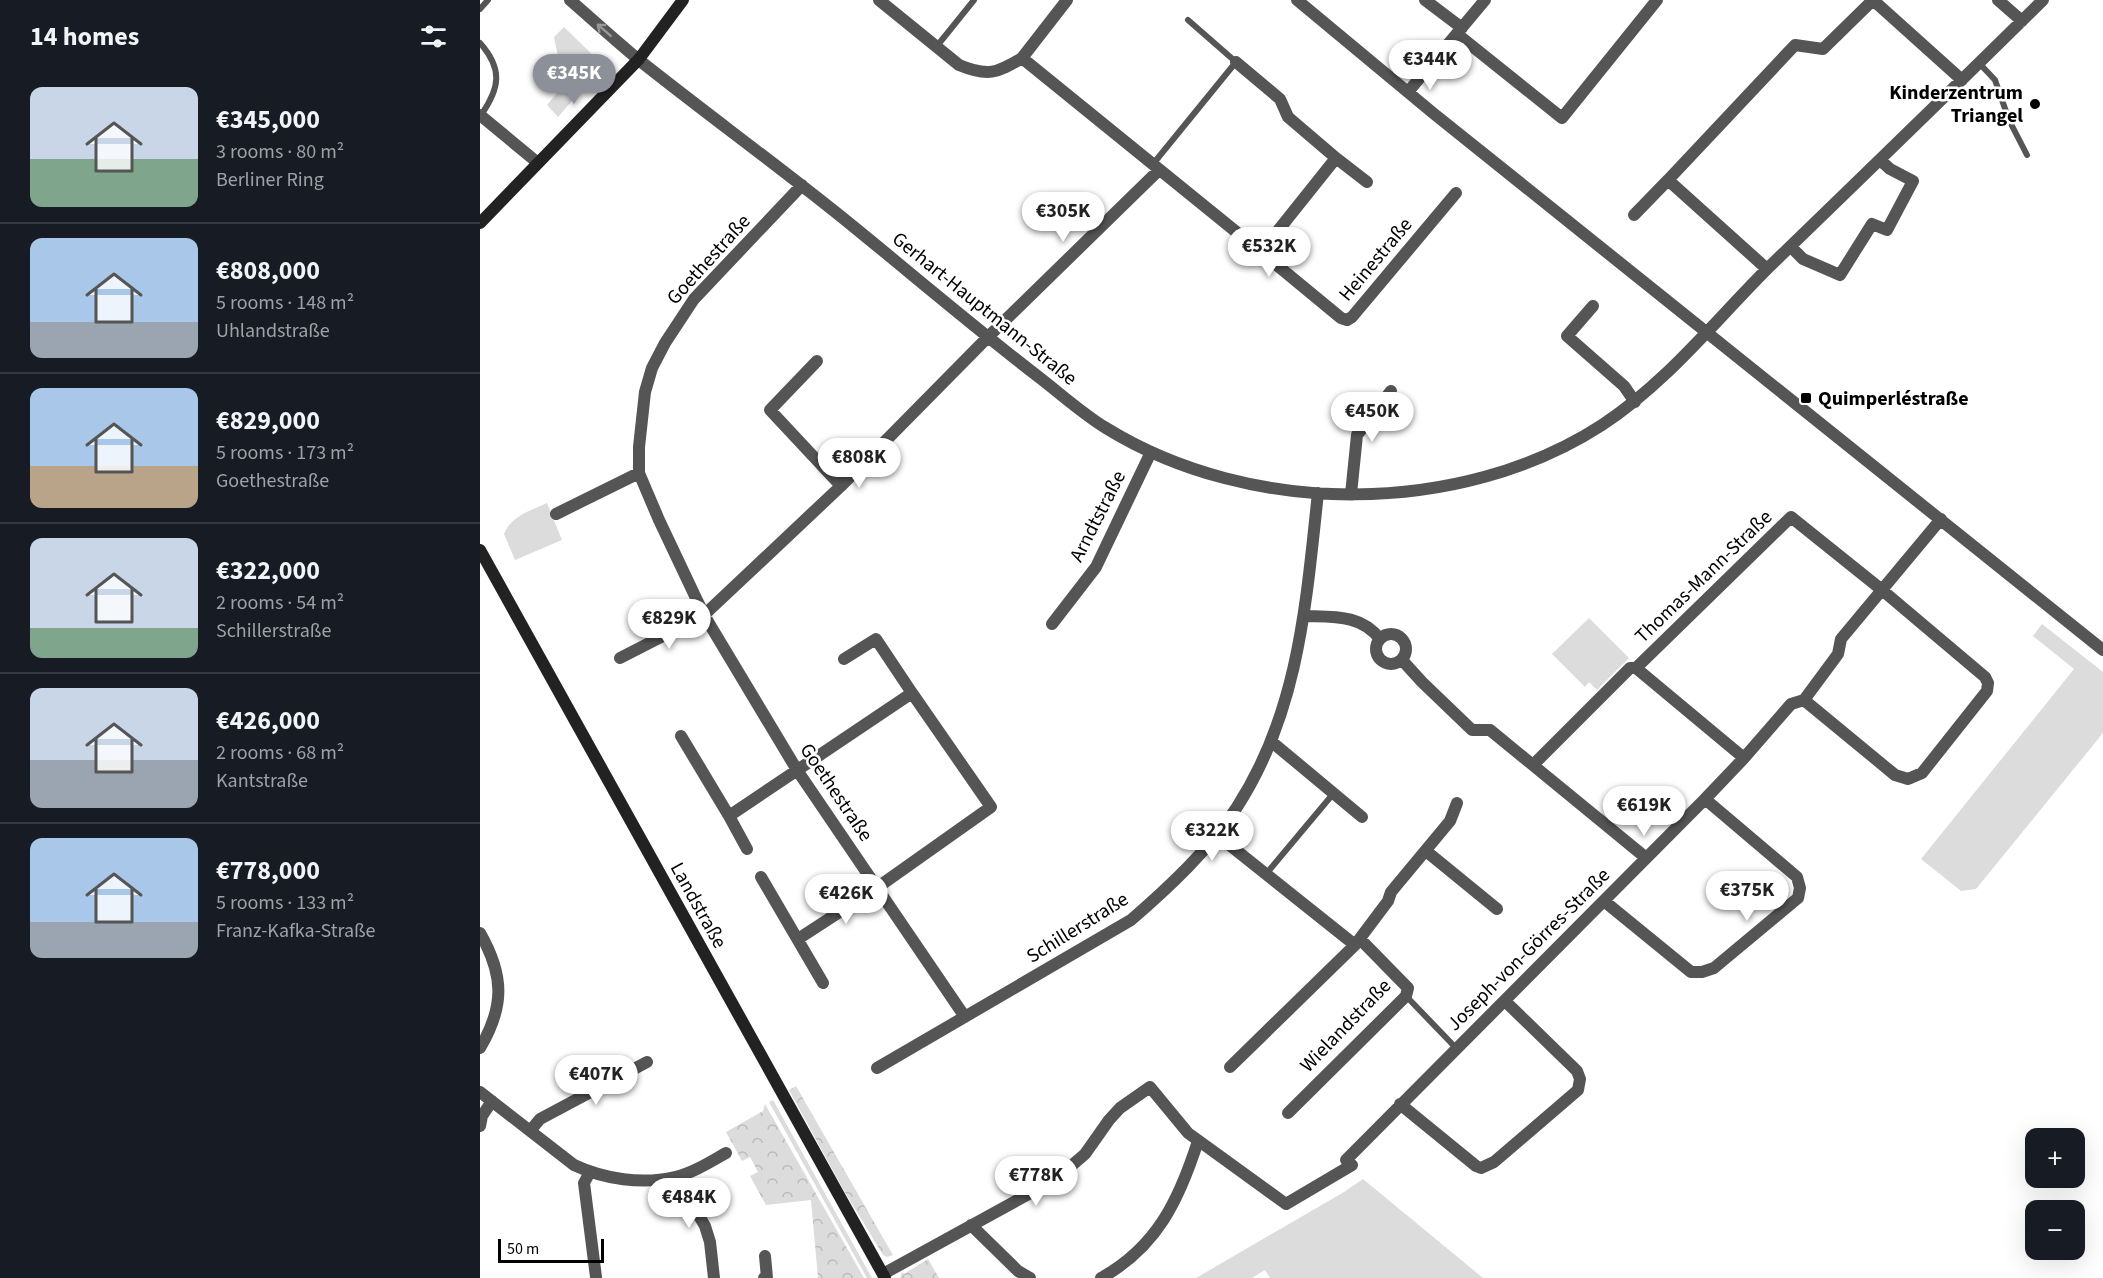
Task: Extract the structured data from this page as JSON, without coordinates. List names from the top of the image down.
{
  "streets": {
    "street": [
      "Goethestraße",
      "Heinestraße",
      "Gerhart-Hauptmann-Straße",
      "Arndtstraße",
      "Thomas-Mann-Straße",
      "Landstraße",
      "Schillerstraße",
      "Joseph-von-Görres-Straße",
      "Wielandstraße"
    ]
  },
  "crossings": [
    ["Goethestraße", "Gerhart-Hauptmann-Straße"],
    ["Goethestraße", "Schillerstraße"],
    ["Gerhart-Hauptmann-Straße", "Arndtstraße"],
    ["Gerhart-Hauptmann-Straße", "Schillerstraße"],
    ["Thomas-Mann-Straße", "Joseph-von-Görres-Straße"],
    ["Schillerstraße", "Wielandstraße"]
  ],
  "places": {
    "other": ["Kinderzentrum Triangel"],
    "transit": ["Quimperléstraße"]
  },
  "scale_bar": "50 m",
  "page": {
    "heading": "14 homes",
    "price": [
      "€344K",
      "€345K",
      "€305K",
      "€532K",
      "€450K",
      "€808K",
      "€829K",
      "€619K",
      "€322K",
      "€375K",
      "€426K",
      "€407K",
      "€778K",
      "€484K"
    ],
    "list": [
      {
        "name": "€345,000",
        "note": "3 rooms · 80 m² · Berliner Ring"
      },
      {
        "name": "€808,000",
        "note": "5 rooms · 148 m² · Uhlandstraße"
      },
      {
        "name": "€829,000",
        "note": "5 rooms · 173 m² · Goethestraße"
      },
      {
        "name": "€322,000",
        "note": "2 rooms · 54 m² · Schillerstraße"
      },
      {
        "name": "€426,000",
        "note": "2 rooms · 68 m² · Kantstraße"
      },
      {
        "name": "€778,000",
        "note": "5 rooms · 133 m² · Franz-Kafka-Straße"
      }
    ],
    "map_buttons": ["+", "−"],
    "scale": "50 m"
  }
}
